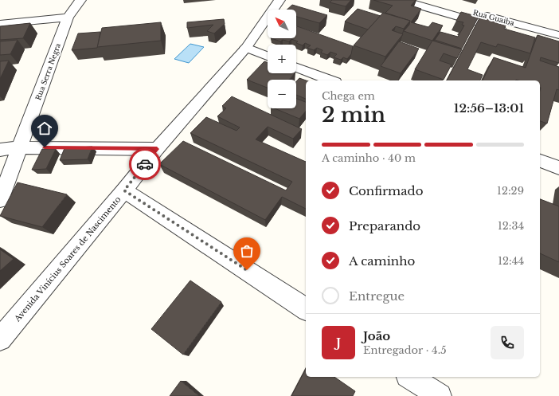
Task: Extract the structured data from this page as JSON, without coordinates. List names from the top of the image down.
{
  "streets": {
    "street": ["Rua Guaiba", "Rua Serra Negra", "Avenida Vinícius Soares de Nascimento"]
  },
  "north": "top left",
  "page": {
    "map_buttons": ["+", "−"],
    "heading": ["2 min", "Chega em", "12:56–13:01"],
    "panel": ["João", "Entregador · 4.5"],
    "bar": "A caminho · 40 m",
    "list": [
      ["Confirmado", "12:29"],
      ["Preparando", "12:34"],
      ["A caminho", "12:44"],
      "Entregue"
    ],
    "round": "J"
  }
}
